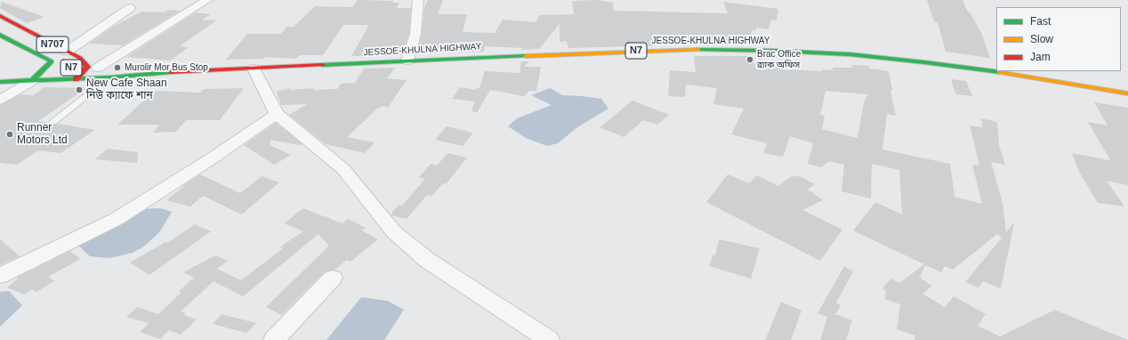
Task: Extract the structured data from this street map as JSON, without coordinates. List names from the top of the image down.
{
  "streets": {
    "highway": ["JESSOE-KHULNA HIGHWAY", "N707", "N7"]
  },
  "crossings": [
    ["JESSOE-KHULNA HIGHWAY", "N7"],
    ["N707", "N7"]
  ],
  "places": [
    "Brac Office ব্র্যাক অফিস",
    "Murolir Mor Bus Stop",
    "New Cafe Shaan নিউ ক্যাফে শান",
    "Runner Motors Ltd"
  ],
  "legend": ["Fast", "Slow", "Jam"]
}
